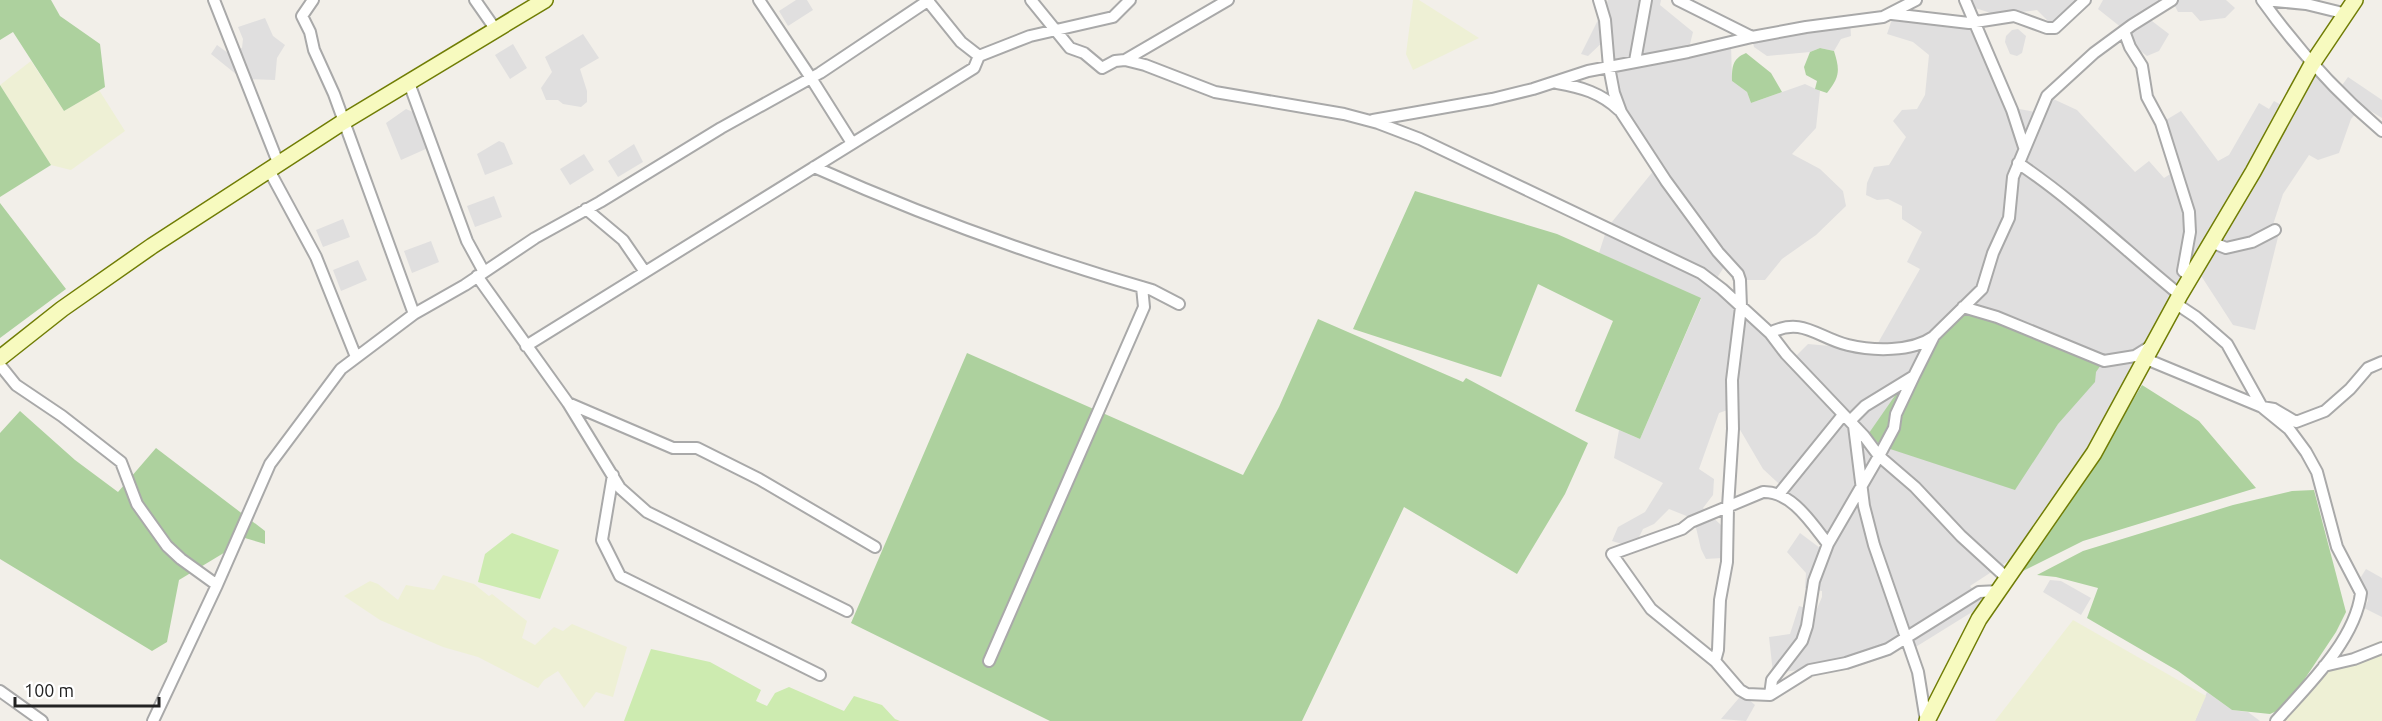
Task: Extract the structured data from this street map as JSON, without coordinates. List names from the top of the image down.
{
  "scale_bar": "100 m"
}
